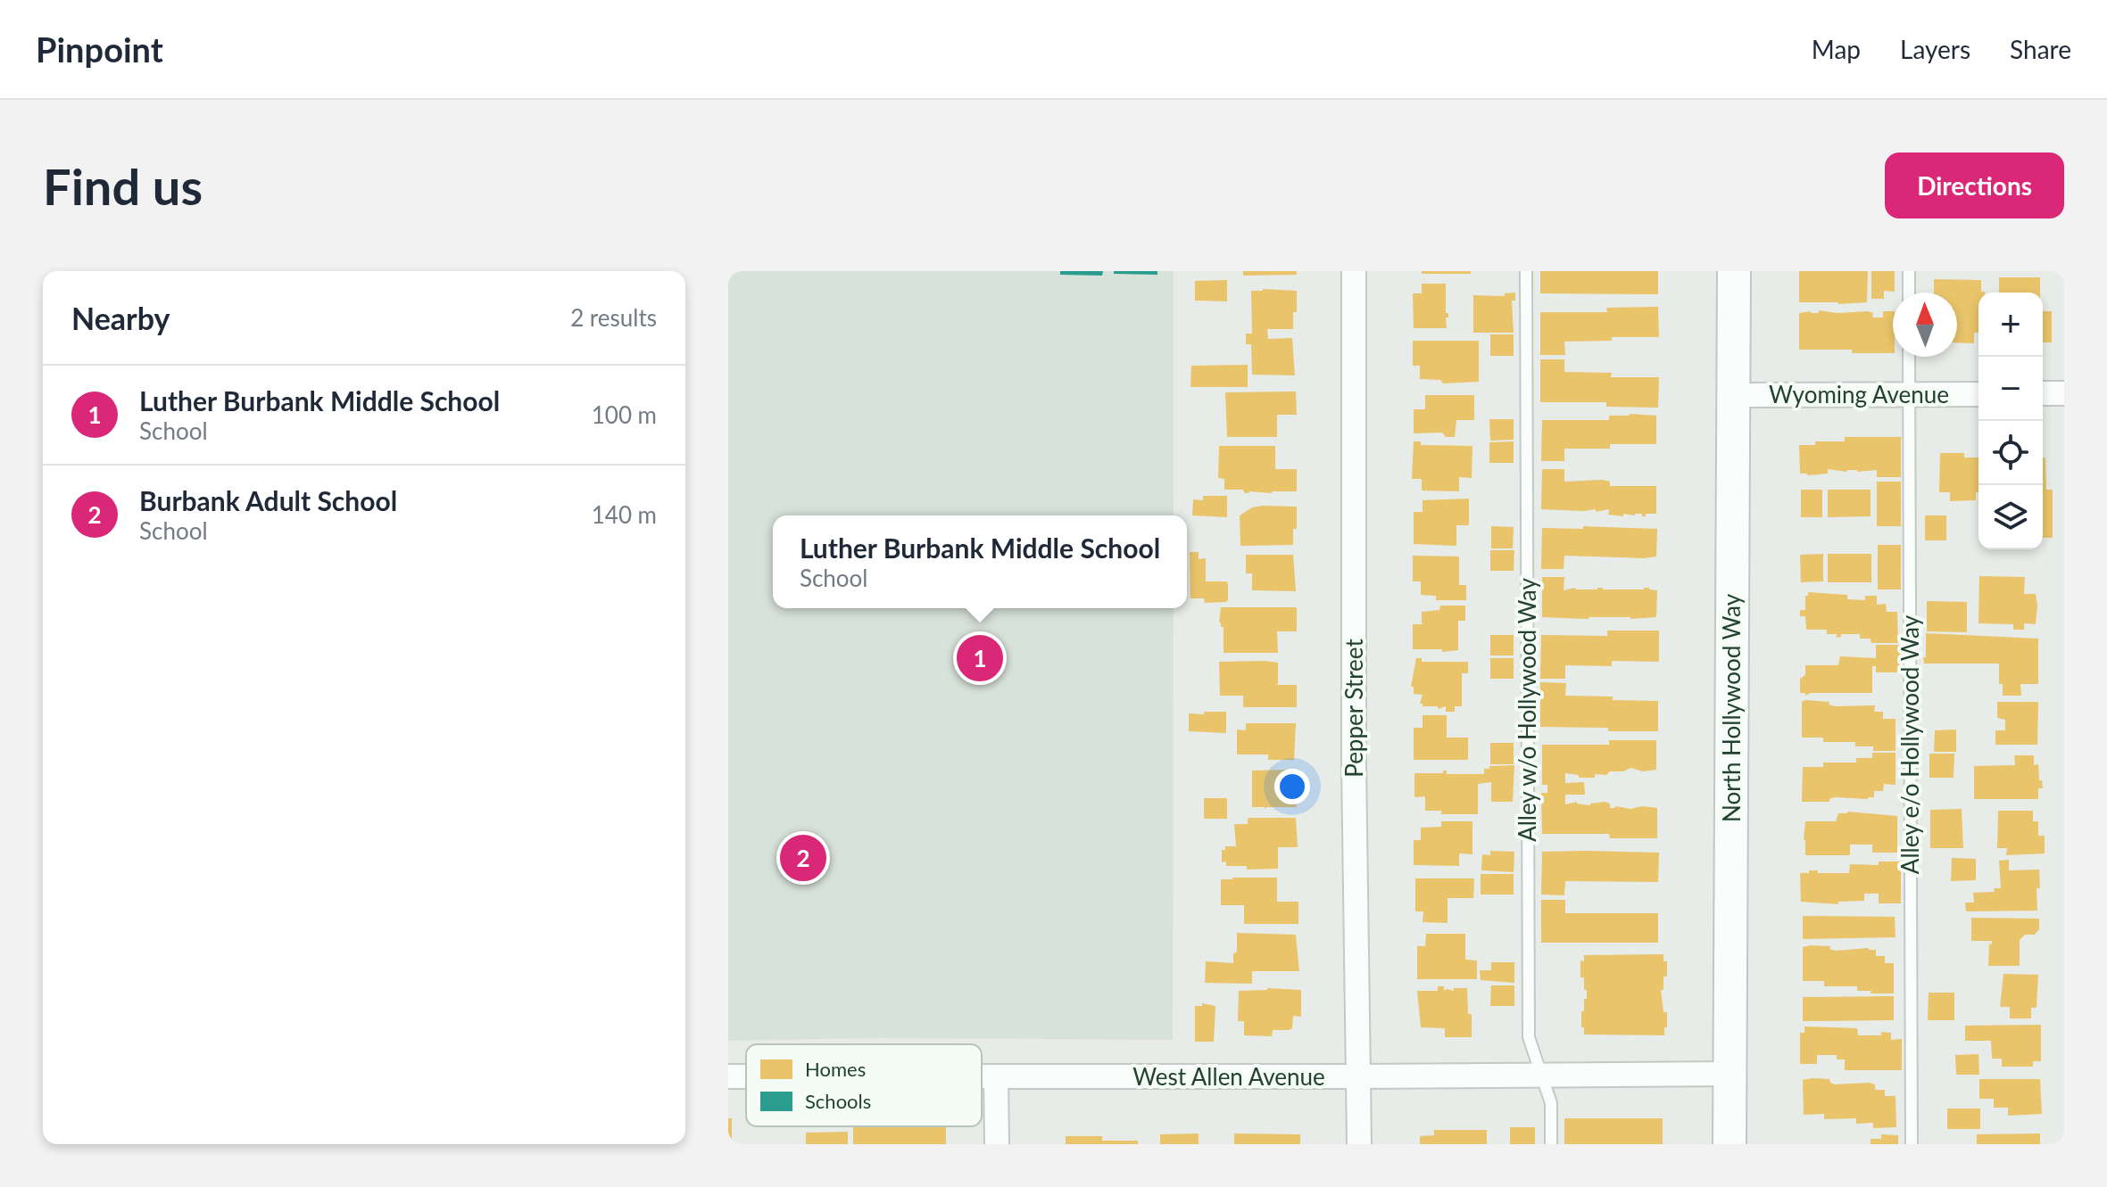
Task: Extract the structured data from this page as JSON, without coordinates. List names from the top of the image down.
{
  "streets": {
    "main road": ["North Hollywood Way"],
    "street": ["Wyoming Avenue", "Pepper Street", "West Allen Avenue"],
    "lane": ["Alley w/o Hollywood Way", "Alley e/o Hollywood Way"]
  },
  "crossings": [
    ["Wyoming Avenue", "North Hollywood Way"],
    ["Wyoming Avenue", "Alley e/o Hollywood Way"],
    ["Pepper Street", "West Allen Avenue"],
    ["North Hollywood Way", "West Allen Avenue"],
    ["Alley w/o Hollywood Way", "West Allen Avenue"]
  ],
  "legend": ["Homes", "Schools"],
  "north": "top",
  "page": {
    "header": "Pinpoint",
    "nav": ["Map", "Layers", "Share"],
    "buttons": "Directions",
    "title": "Find us",
    "heading": ["Nearby", "2 results"],
    "map_buttons": ["+", "−"],
    "list": [
      {
        "mark": "1",
        "name": "Luther Burbank Middle School",
        "note": "School",
        "value": "100 m"
      },
      {
        "mark": "2",
        "name": "Burbank Adult School",
        "note": "School",
        "value": "140 m"
      }
    ],
    "popup": ["Luther Burbank Middle School", "School"],
    "pins": ["1", "2"]
  }
}
